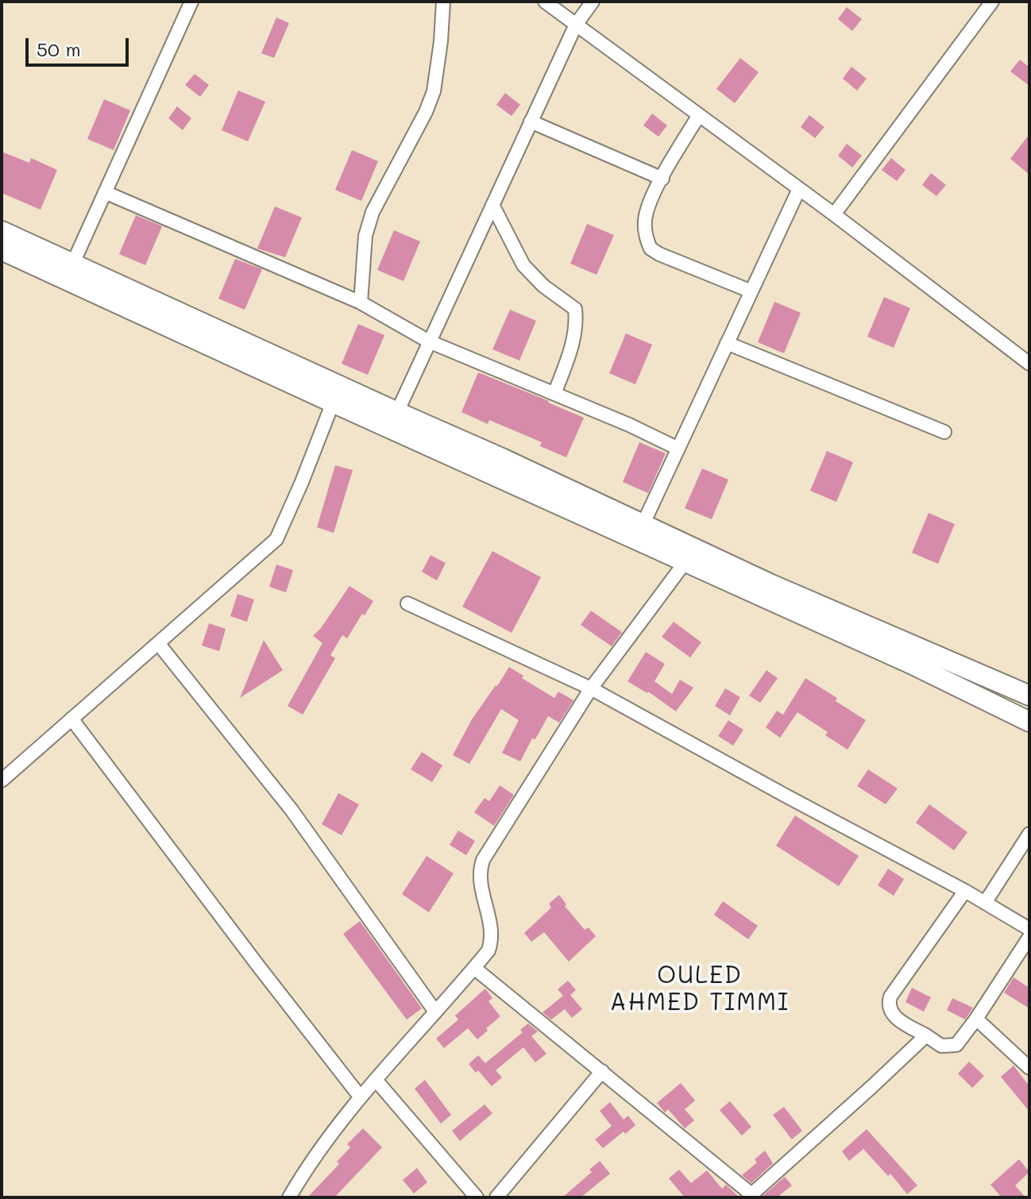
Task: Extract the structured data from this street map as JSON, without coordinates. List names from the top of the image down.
{
  "districts": ["OULED AHMED TIMMI"],
  "scale_bar": "50 m"
}
